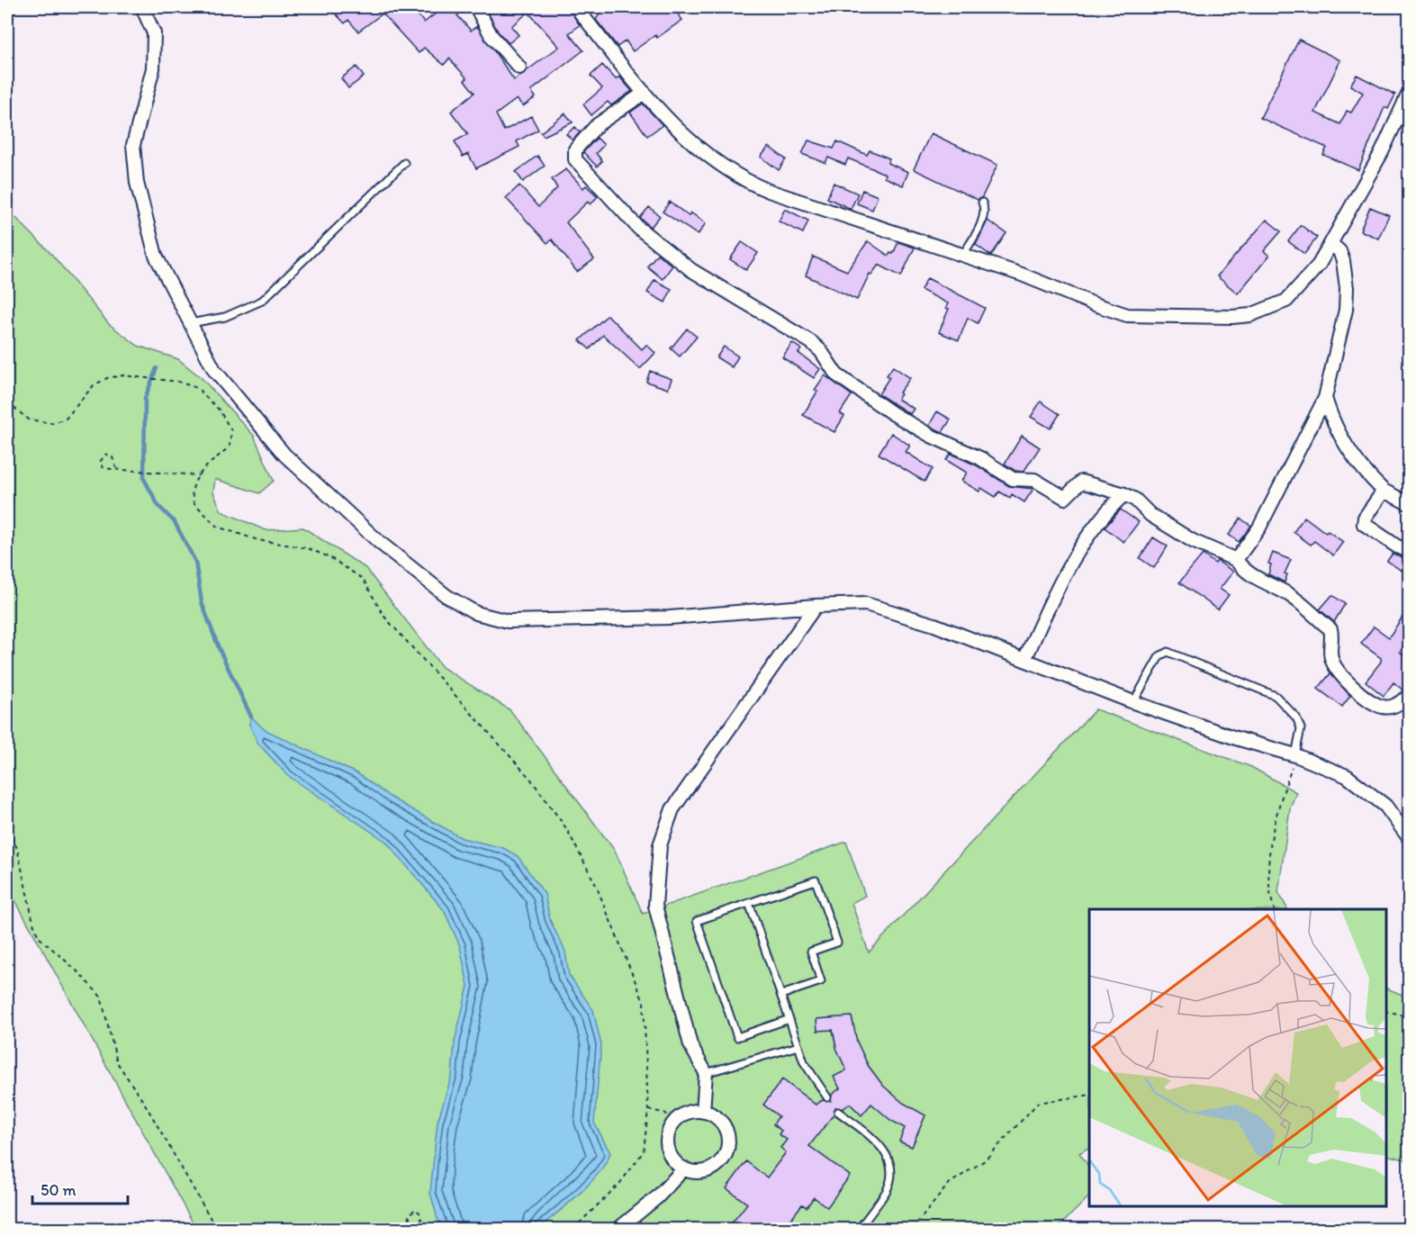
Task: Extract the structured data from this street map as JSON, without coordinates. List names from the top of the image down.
{
  "scale_bar": "50 m"
}
